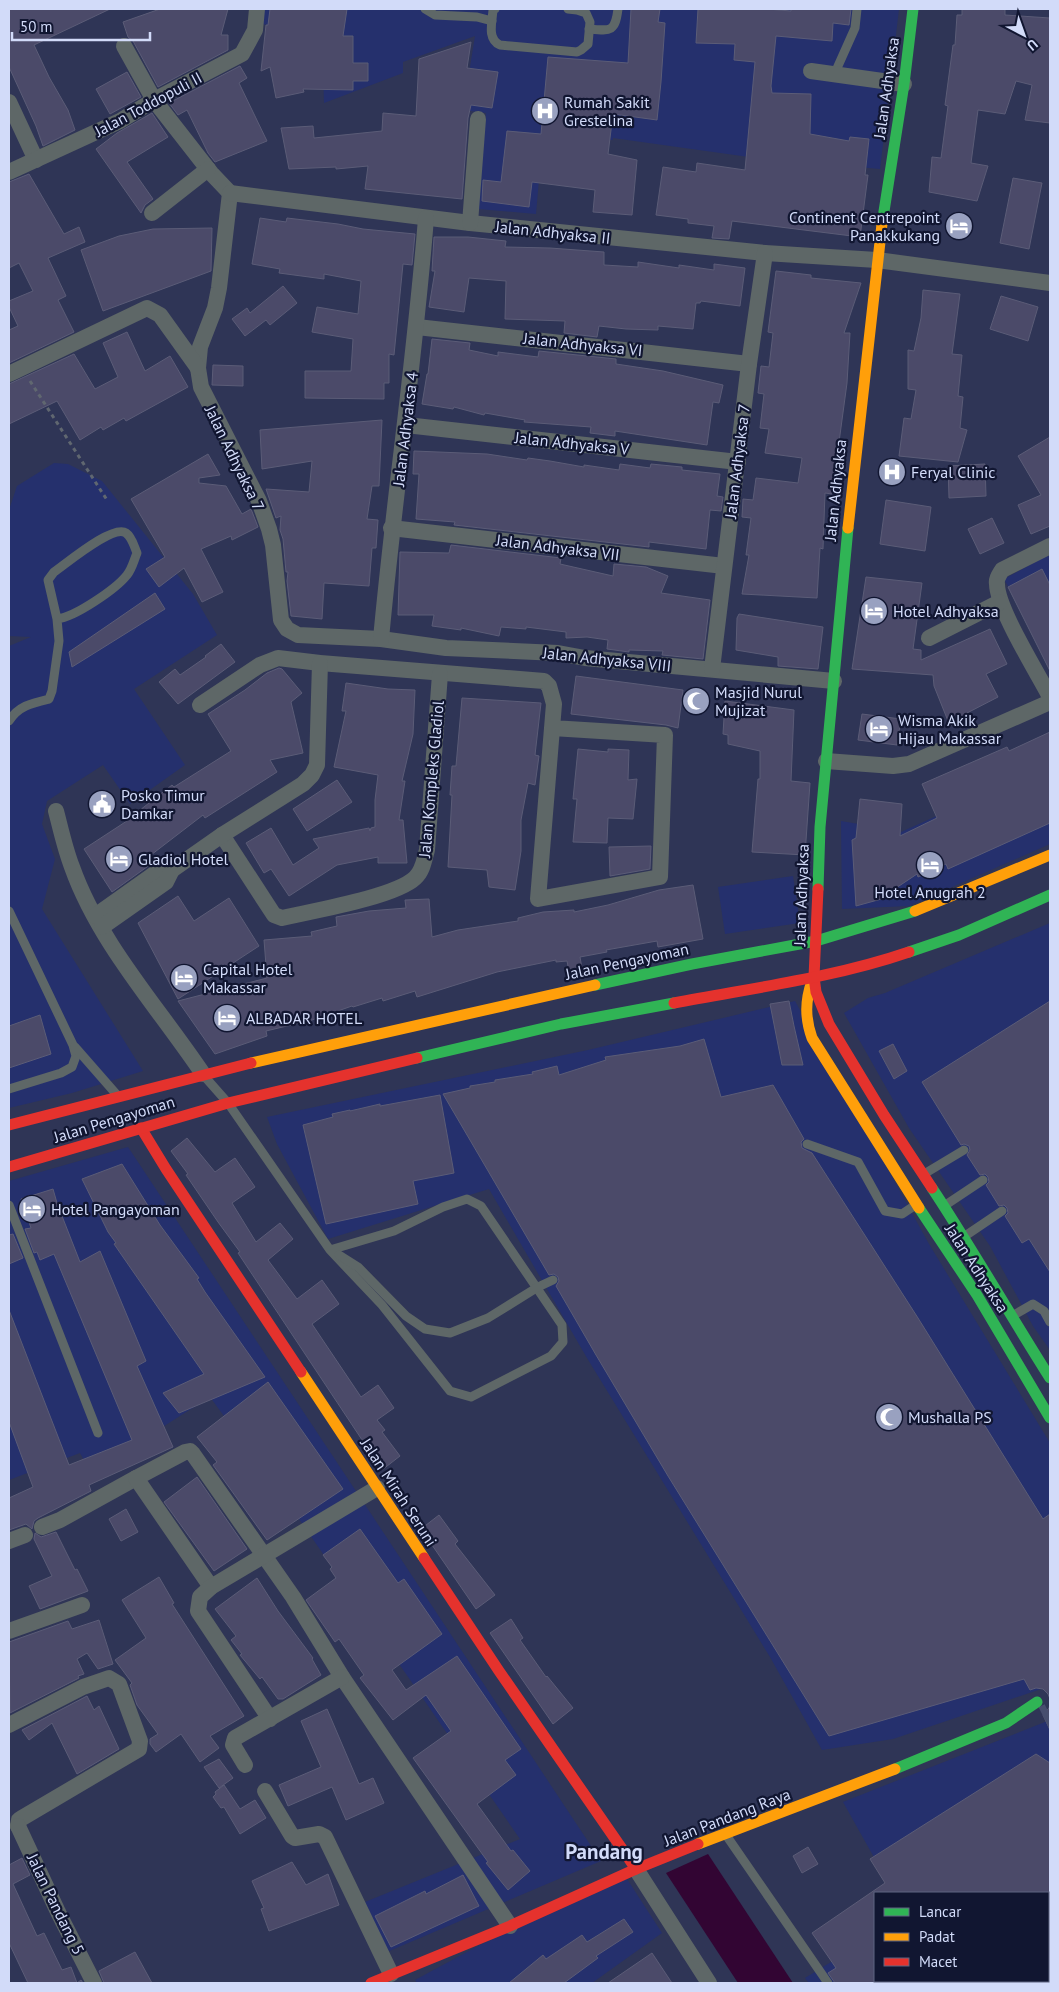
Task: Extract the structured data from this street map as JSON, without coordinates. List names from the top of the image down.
{
  "streets": {
    "street": [
      "Jalan Adhyaksa",
      "Jalan Toddopuli II",
      "Jalan Adhyaksa II",
      "Jalan Adhyaksa VI",
      "Jalan Adhyaksa 4",
      "Jalan Adhyaksa V",
      "Jalan Adhyaksa 7",
      "Jalan Adhyaksa VII",
      "Jalan Adhyaksa VIII",
      "Jalan Kompleks Gladiol",
      "Jalan Pengayoman",
      "Jalan Mirah Seruni",
      "Jalan Pandang Raya",
      "Jalan Pandang 5"
    ]
  },
  "crossings": [
    ["Jalan Adhyaksa", "Jalan Adhyaksa II"],
    ["Jalan Adhyaksa", "Jalan Adhyaksa VIII"],
    ["Jalan Adhyaksa", "Jalan Pengayoman"],
    ["Jalan Adhyaksa II", "Jalan Adhyaksa 4"],
    ["Jalan Adhyaksa II", "Jalan Adhyaksa 7"],
    ["Jalan Adhyaksa VI", "Jalan Adhyaksa 4"],
    ["Jalan Adhyaksa VI", "Jalan Adhyaksa 7"],
    ["Jalan Adhyaksa 4", "Jalan Adhyaksa V"],
    ["Jalan Adhyaksa 4", "Jalan Adhyaksa 7"],
    ["Jalan Adhyaksa 4", "Jalan Adhyaksa VII"],
    ["Jalan Adhyaksa 4", "Jalan Adhyaksa VIII"],
    ["Jalan Adhyaksa V", "Jalan Adhyaksa 7"],
    ["Jalan Adhyaksa 7", "Jalan Adhyaksa VII"],
    ["Jalan Adhyaksa 7", "Jalan Adhyaksa VIII"],
    ["Jalan Pengayoman", "Jalan Mirah Seruni"],
    ["Jalan Mirah Seruni", "Jalan Pandang Raya"]
  ],
  "districts": ["Pandang"],
  "places": {
    "hospital": ["Rumah Sakit Grestelina", "Feryal Clinic"],
    "hotel": [
      "Continent Centrepoint Panakkukang",
      "Hotel Adhyaksa",
      "Wisma Akik Hijau Makassar",
      "Gladiol Hotel",
      "Hotel Anugrah 2",
      "Capital Hotel Makassar",
      "ALBADAR HOTEL",
      "Hotel Pangayoman"
    ],
    "mosque": ["Masjid Nurul Mujizat", "Mushalla PS"],
    "public building": ["Posko Timur Damkar"]
  },
  "legend": ["Lancar", "Padat", "Macet"],
  "scale_bar": "50 m",
  "north": "bottom right"
}
